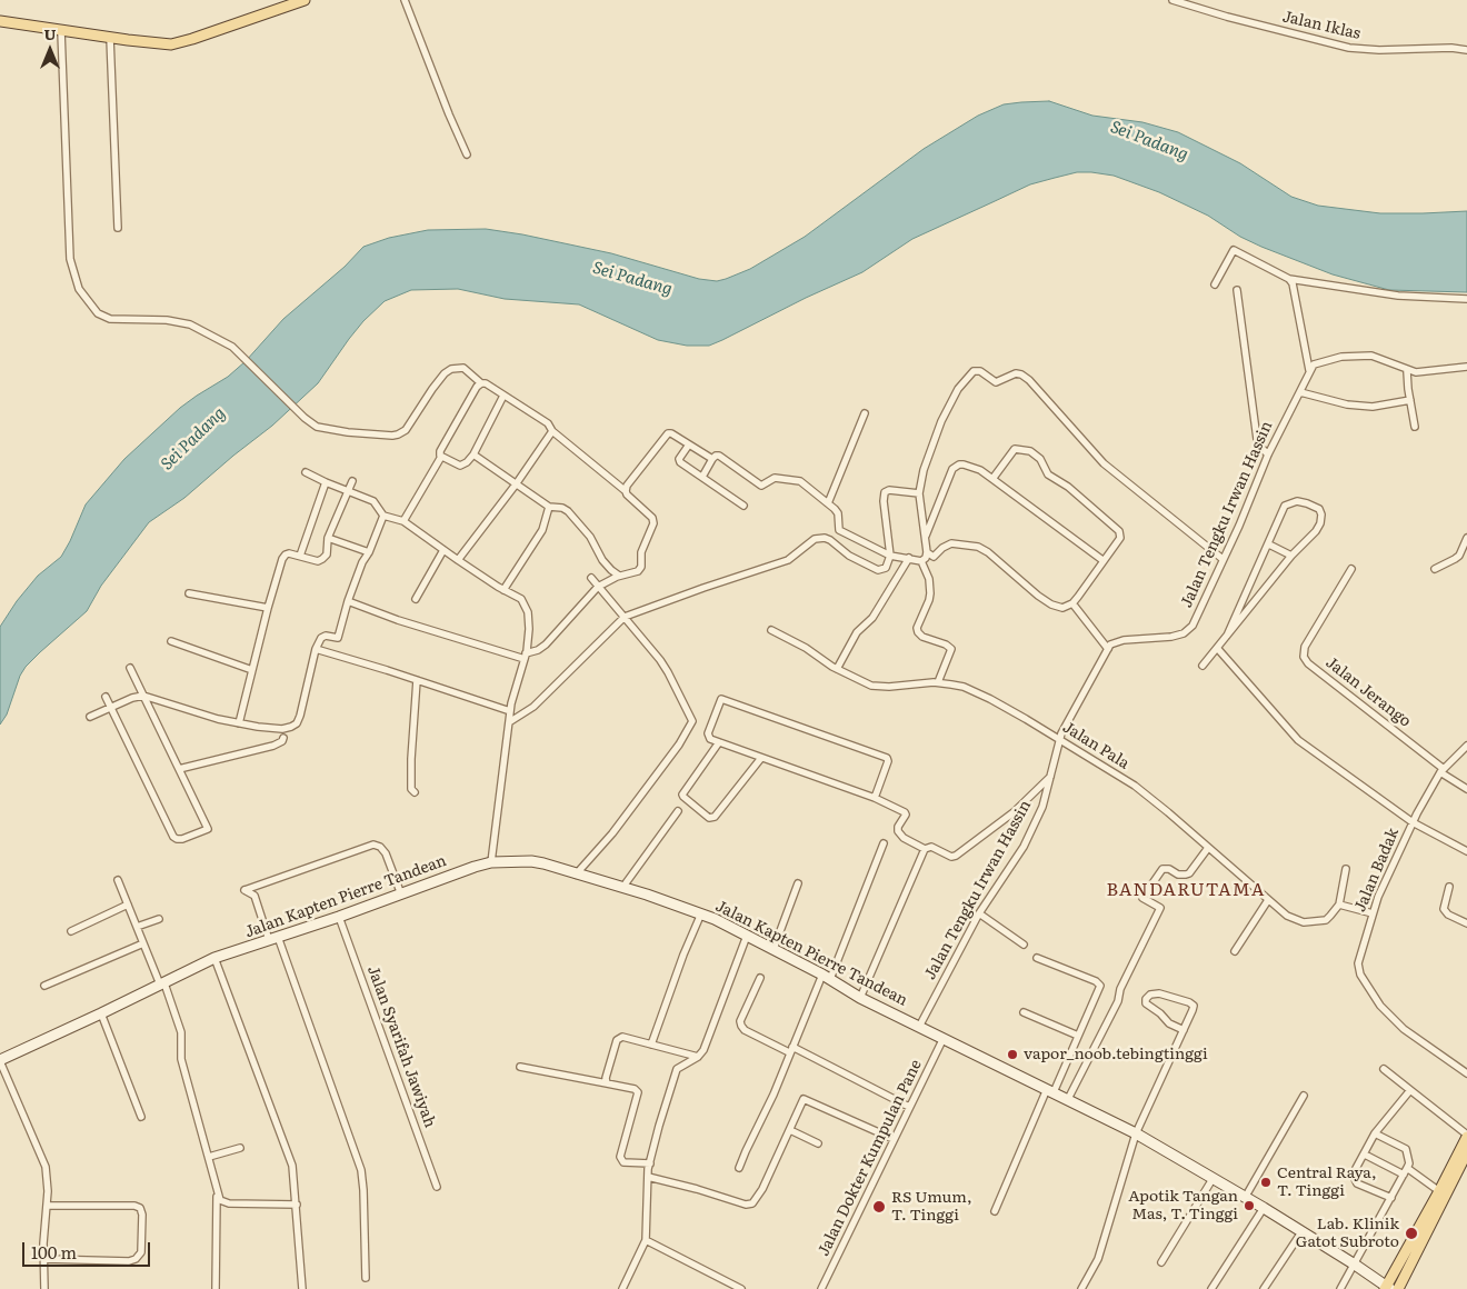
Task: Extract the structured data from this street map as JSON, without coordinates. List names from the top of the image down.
{
  "streets": {
    "main road": ["Jalan Kapten Pierre Tandean"],
    "street": [
      "Jalan Iklas",
      "Jalan Tengku Irwan Hassin",
      "Jalan Jerango",
      "Jalan Pala",
      "Jalan Badak",
      "Jalan Syarifah Jawiyah",
      "Jalan Dokter Kumpulan Pane"
    ]
  },
  "crossings": [
    ["Jalan Tengku Irwan Hassin", "Jalan Pala"],
    ["Jalan Tengku Irwan Hassin", "Jalan Kapten Pierre Tandean"],
    ["Jalan Jerango", "Jalan Badak"],
    ["Jalan Kapten Pierre Tandean", "Jalan Syarifah Jawiyah"],
    ["Jalan Kapten Pierre Tandean", "Jalan Dokter Kumpulan Pane"]
  ],
  "districts": ["BANDARUTAMA"],
  "water": ["Sei Padang"],
  "places": [
    "vapor_noob.tebingtinggi",
    "Central Raya, T. Tinggi",
    "Apotik Tangan Mas, T. Tinggi",
    "RS Umum, T. Tinggi",
    "Lab. Klinik Gatot Subroto"
  ],
  "scale_bar": "100 m",
  "north": "top"
}
